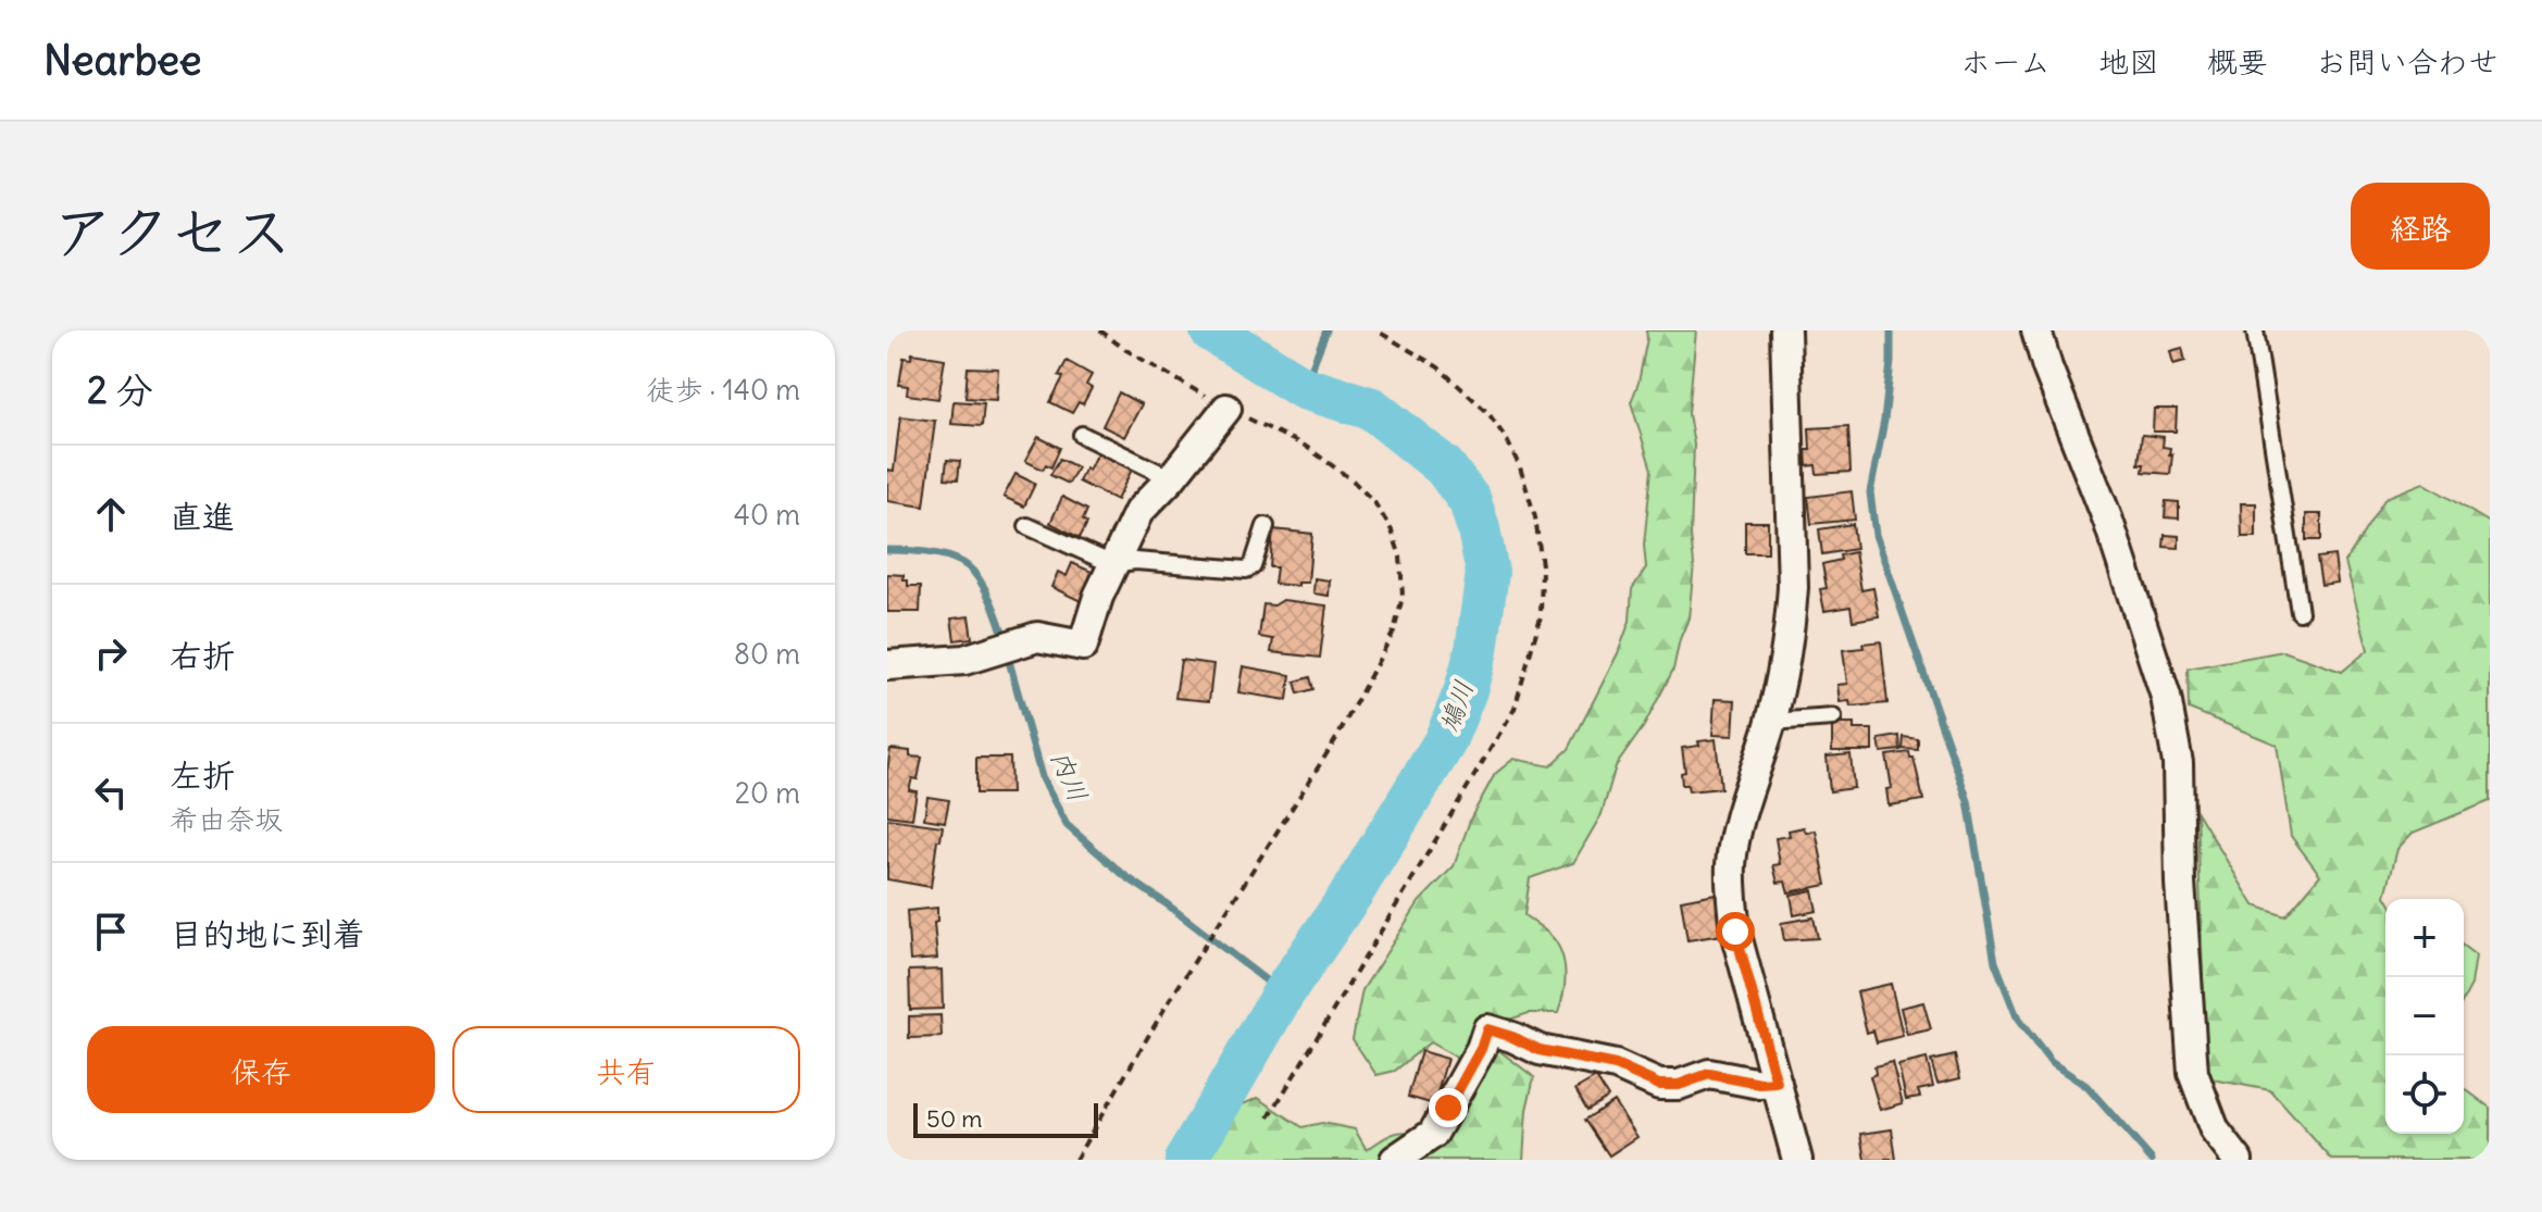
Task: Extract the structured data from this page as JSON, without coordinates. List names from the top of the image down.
{
  "water": ["鳩川", "内川"],
  "scale_bar": "50 m",
  "page": {
    "header": "Nearbee",
    "nav": [
      "ホーム",
      "地図",
      "概要",
      "お問い合わせ"
    ],
    "title": "アクセス",
    "buttons": [
      "経路",
      ["保存", "共有"]
    ],
    "heading": ["2 分", "徒歩 · 140 m"],
    "list": [
      ["直進", "40 m"],
      ["右折", "80 m"],
      ["左折", "希由奈坂", "20 m"],
      "目的地に到着"
    ],
    "map_buttons": ["+", "−"],
    "scale": "50 m"
  }
}
